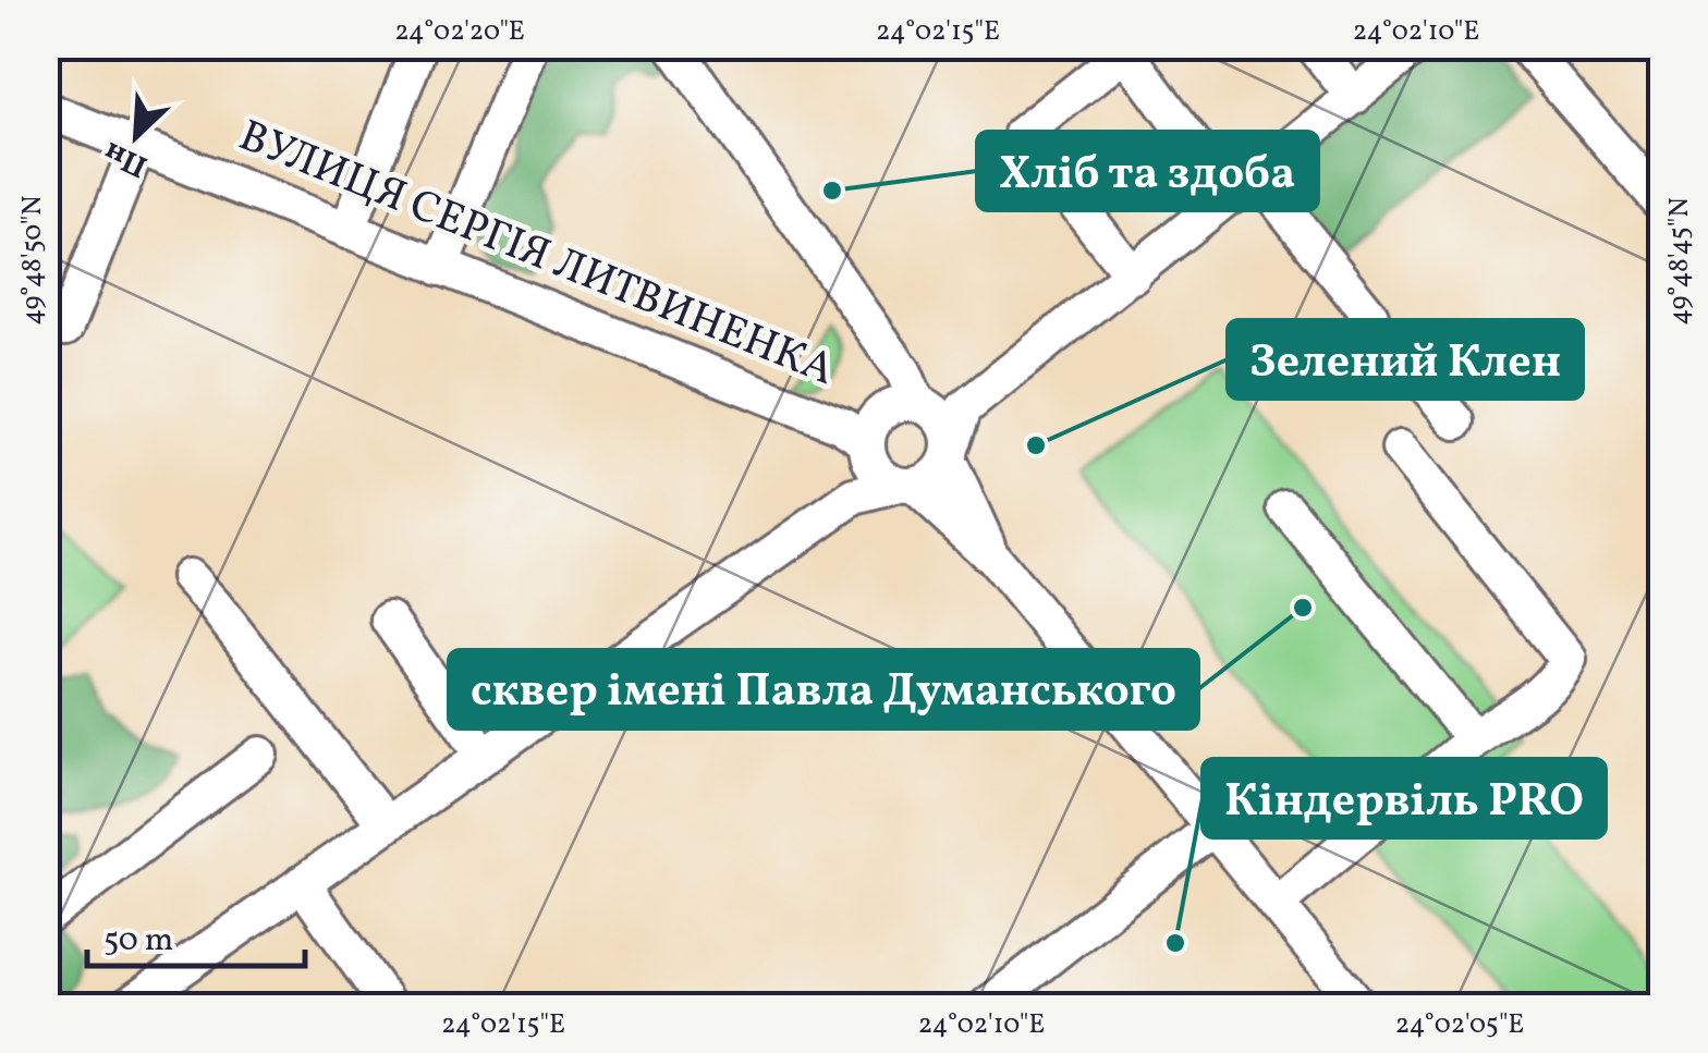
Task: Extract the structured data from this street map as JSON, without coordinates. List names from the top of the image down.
{
  "streets": {
    "street": ["ВУЛИЦЯ СЕРГІЯ ЛИТВИНЕНКА"]
  },
  "places": [
    "Хліб та здоба",
    "Зелений Клен",
    "сквер імені Павла Думанського",
    "Кіндервіль PRO"
  ],
  "scale_bar": "50 m",
  "north": "bottom left",
  "coordinates": [
    "24°02'20\"E",
    "24°02'15\"E",
    "24°02'10\"E",
    "49°48'50\"N",
    "49°48'45\"N",
    "24°02'05\"E"
  ]
}
